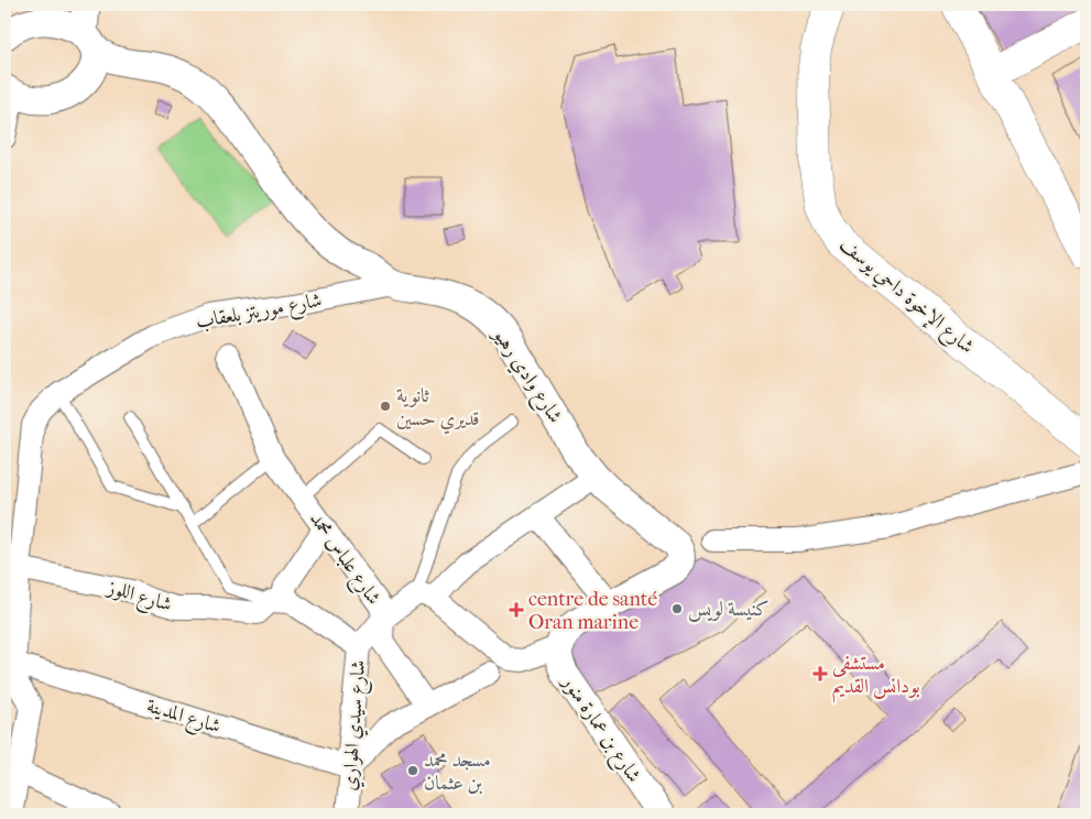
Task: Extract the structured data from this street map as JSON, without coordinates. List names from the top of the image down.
{
  "streets": {
    "main road": ["شارع الإخوة داحي يوسف"],
    "street": [
      "شارع موريتز بلعقاب",
      "شارع وادي رهيو",
      "شارع علباس محمد",
      "شارع اللوز",
      "شارع المدينة",
      "شارع سيدي الهواري",
      "شارع بن عمارة منور"
    ]
  },
  "crossings": [
    ["شارع موريتز بلعقاب", "شارع وادي رهيو"],
    ["شارع موريتز بلعقاب", "شارع اللوز"],
    ["شارع موريتز بلعقاب", "شارع المدينة"],
    ["شارع وادي رهيو", "شارع سيدي الهواري"],
    ["شارع علباس محمد", "شارع سيدي الهواري"],
    ["شارع المدينة", "شارع سيدي الهواري"]
  ],
  "places": {
    "other": ["ثانوية قديري حسين", "كنيسة لويس", "مسجد محمد بن عثمان"],
    "health": ["centre de santé Oran marine", "مستشفى بودانس القديم"]
  }
}
